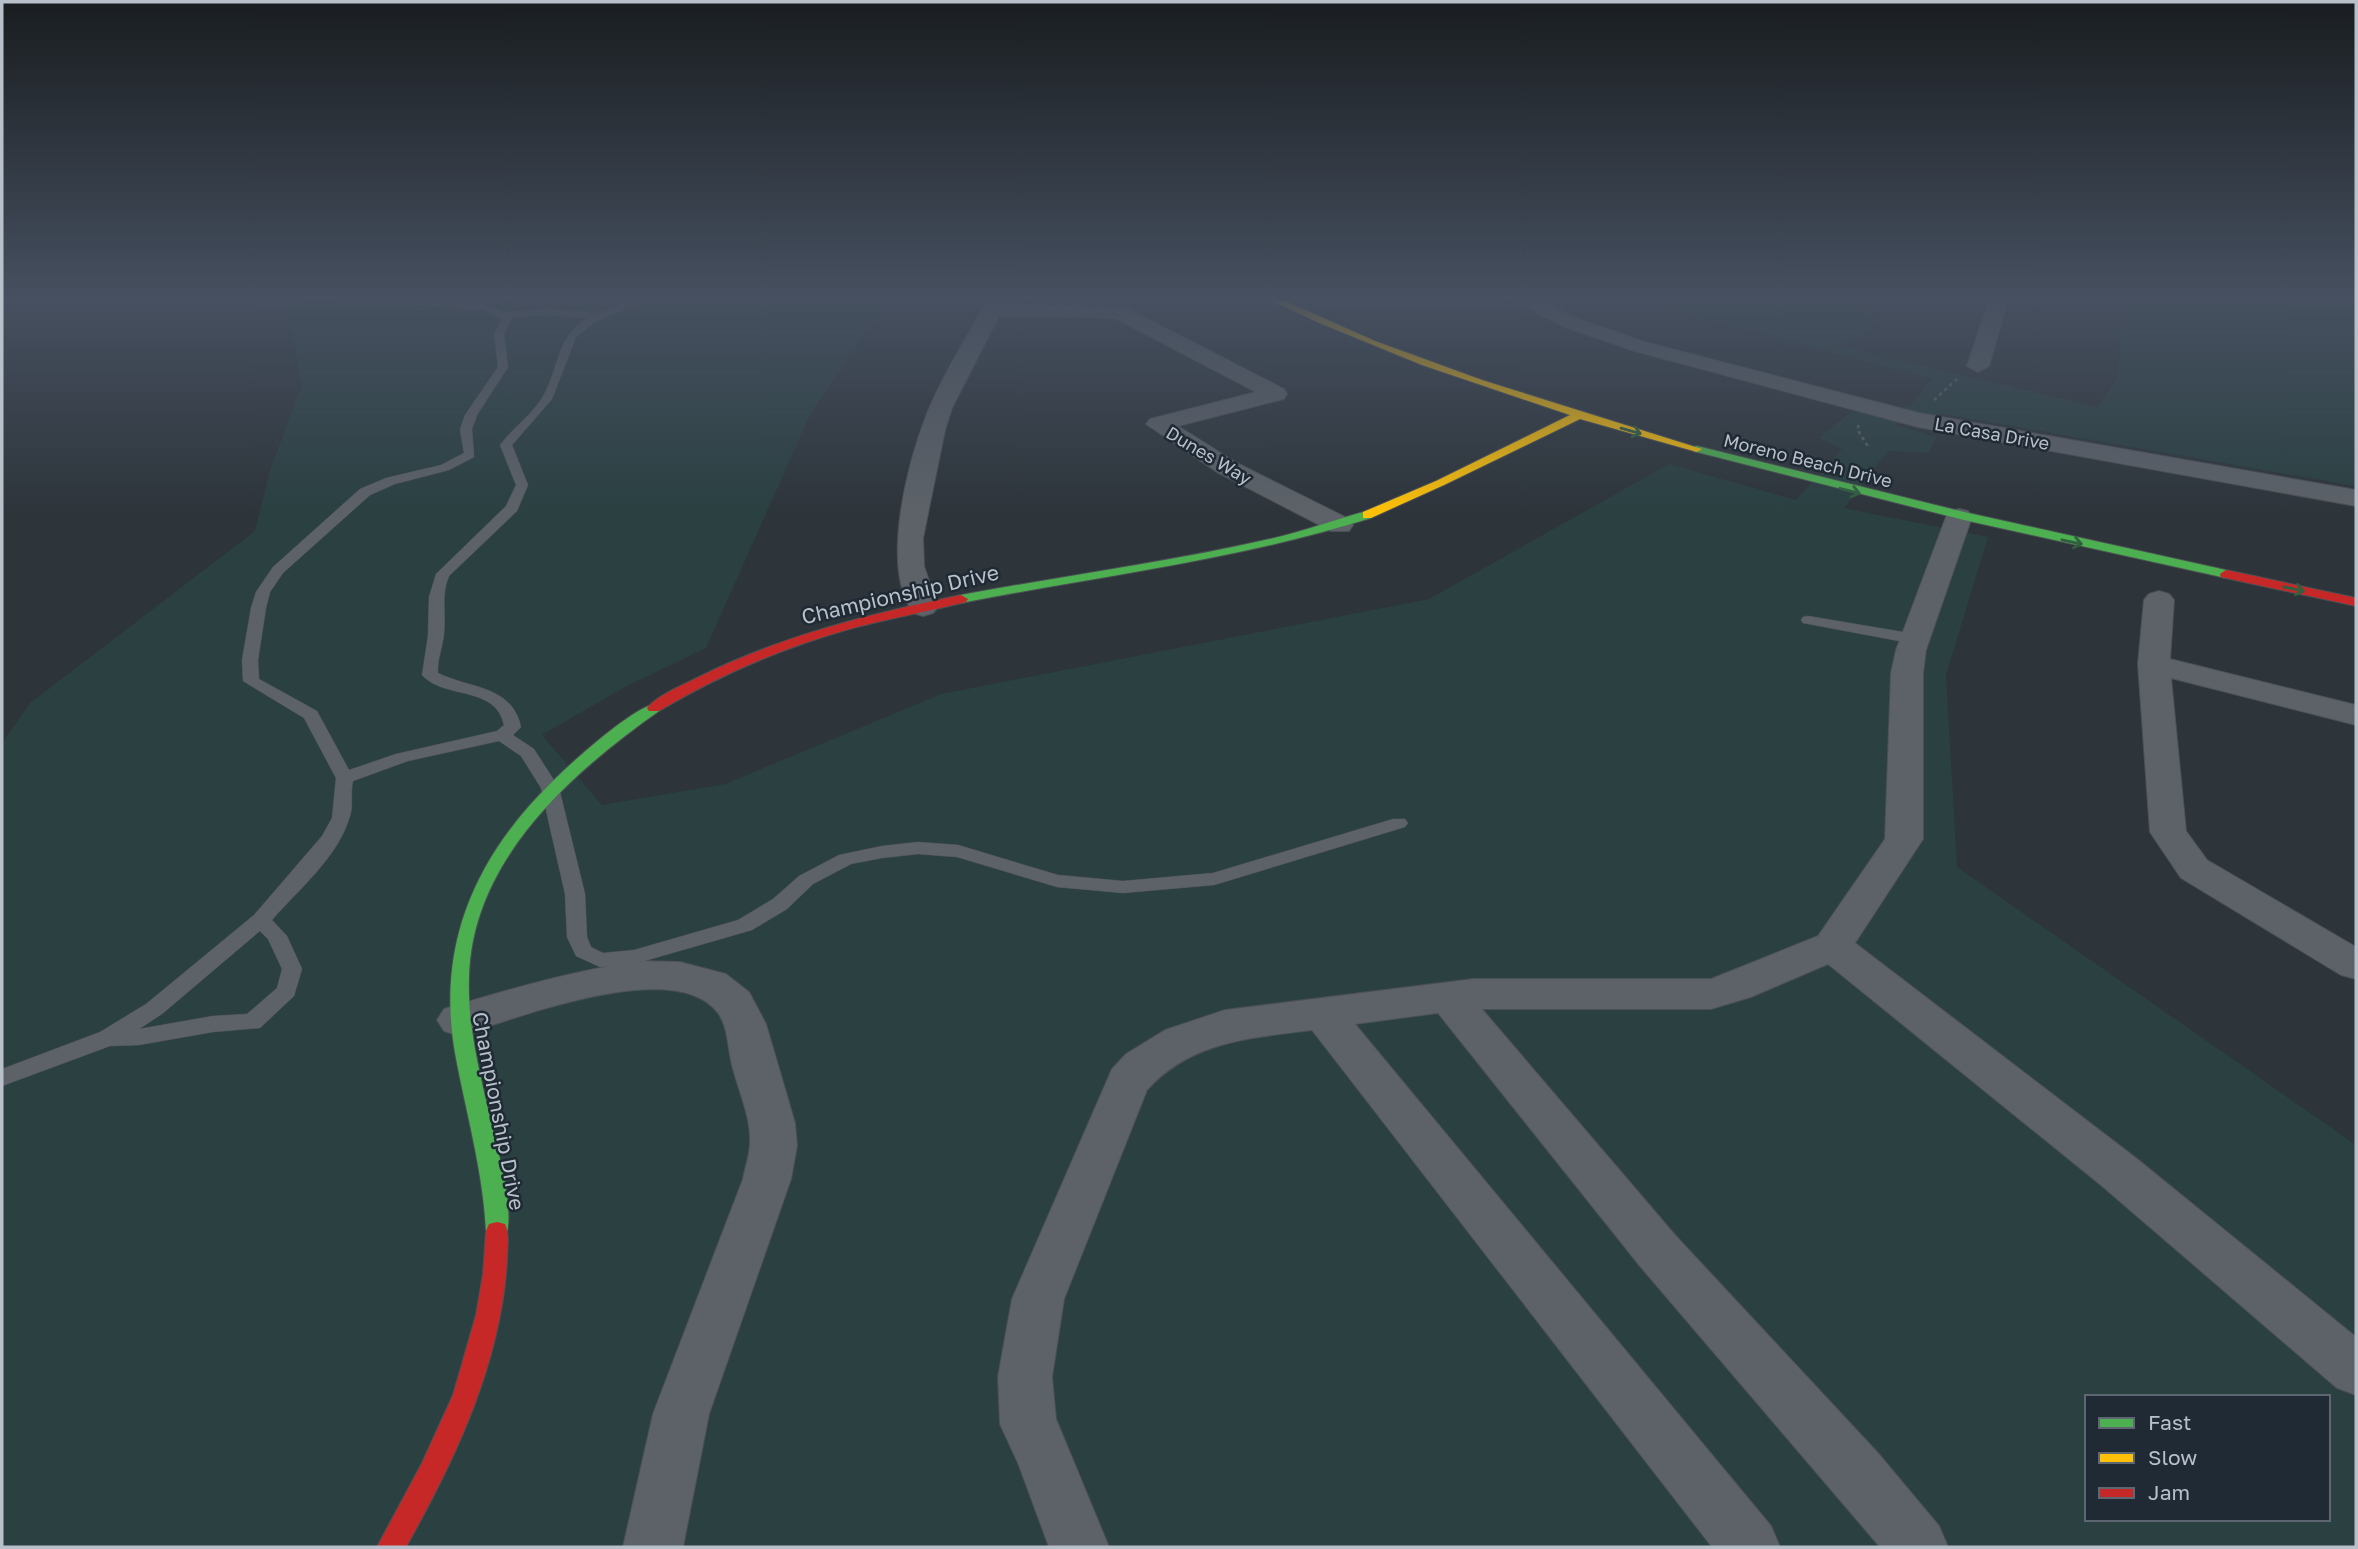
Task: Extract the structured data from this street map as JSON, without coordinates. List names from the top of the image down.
{
  "streets": {
    "street": [
      "La Casa Drive",
      "Dunes Way",
      "Moreno Beach Drive",
      "Championship Drive"
    ]
  },
  "crossings": [
    ["Dunes Way", "Championship Drive"],
    ["Moreno Beach Drive", "Championship Drive"]
  ],
  "one_way": ["Moreno Beach Drive"],
  "legend": ["Fast", "Slow", "Jam"]
}
